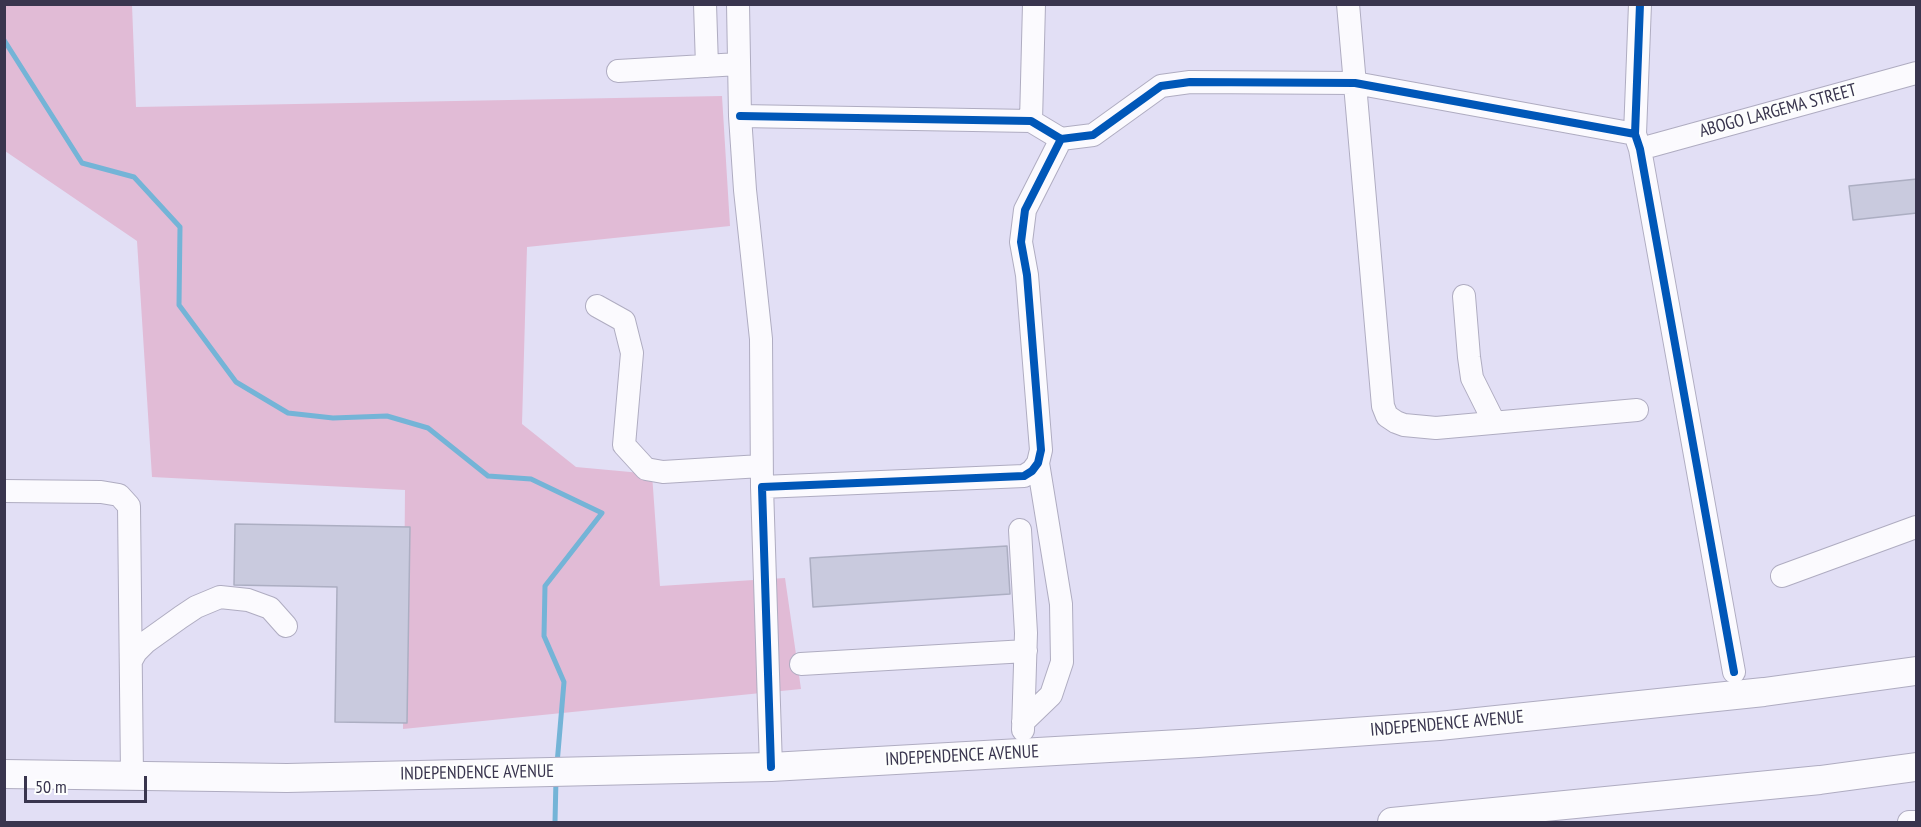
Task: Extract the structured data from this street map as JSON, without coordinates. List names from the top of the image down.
{
  "streets": {
    "main road": ["INDEPENDENCE AVENUE"],
    "street": ["ABOGO LARGEMA STREET"]
  },
  "scale_bar": "50 m"
}
